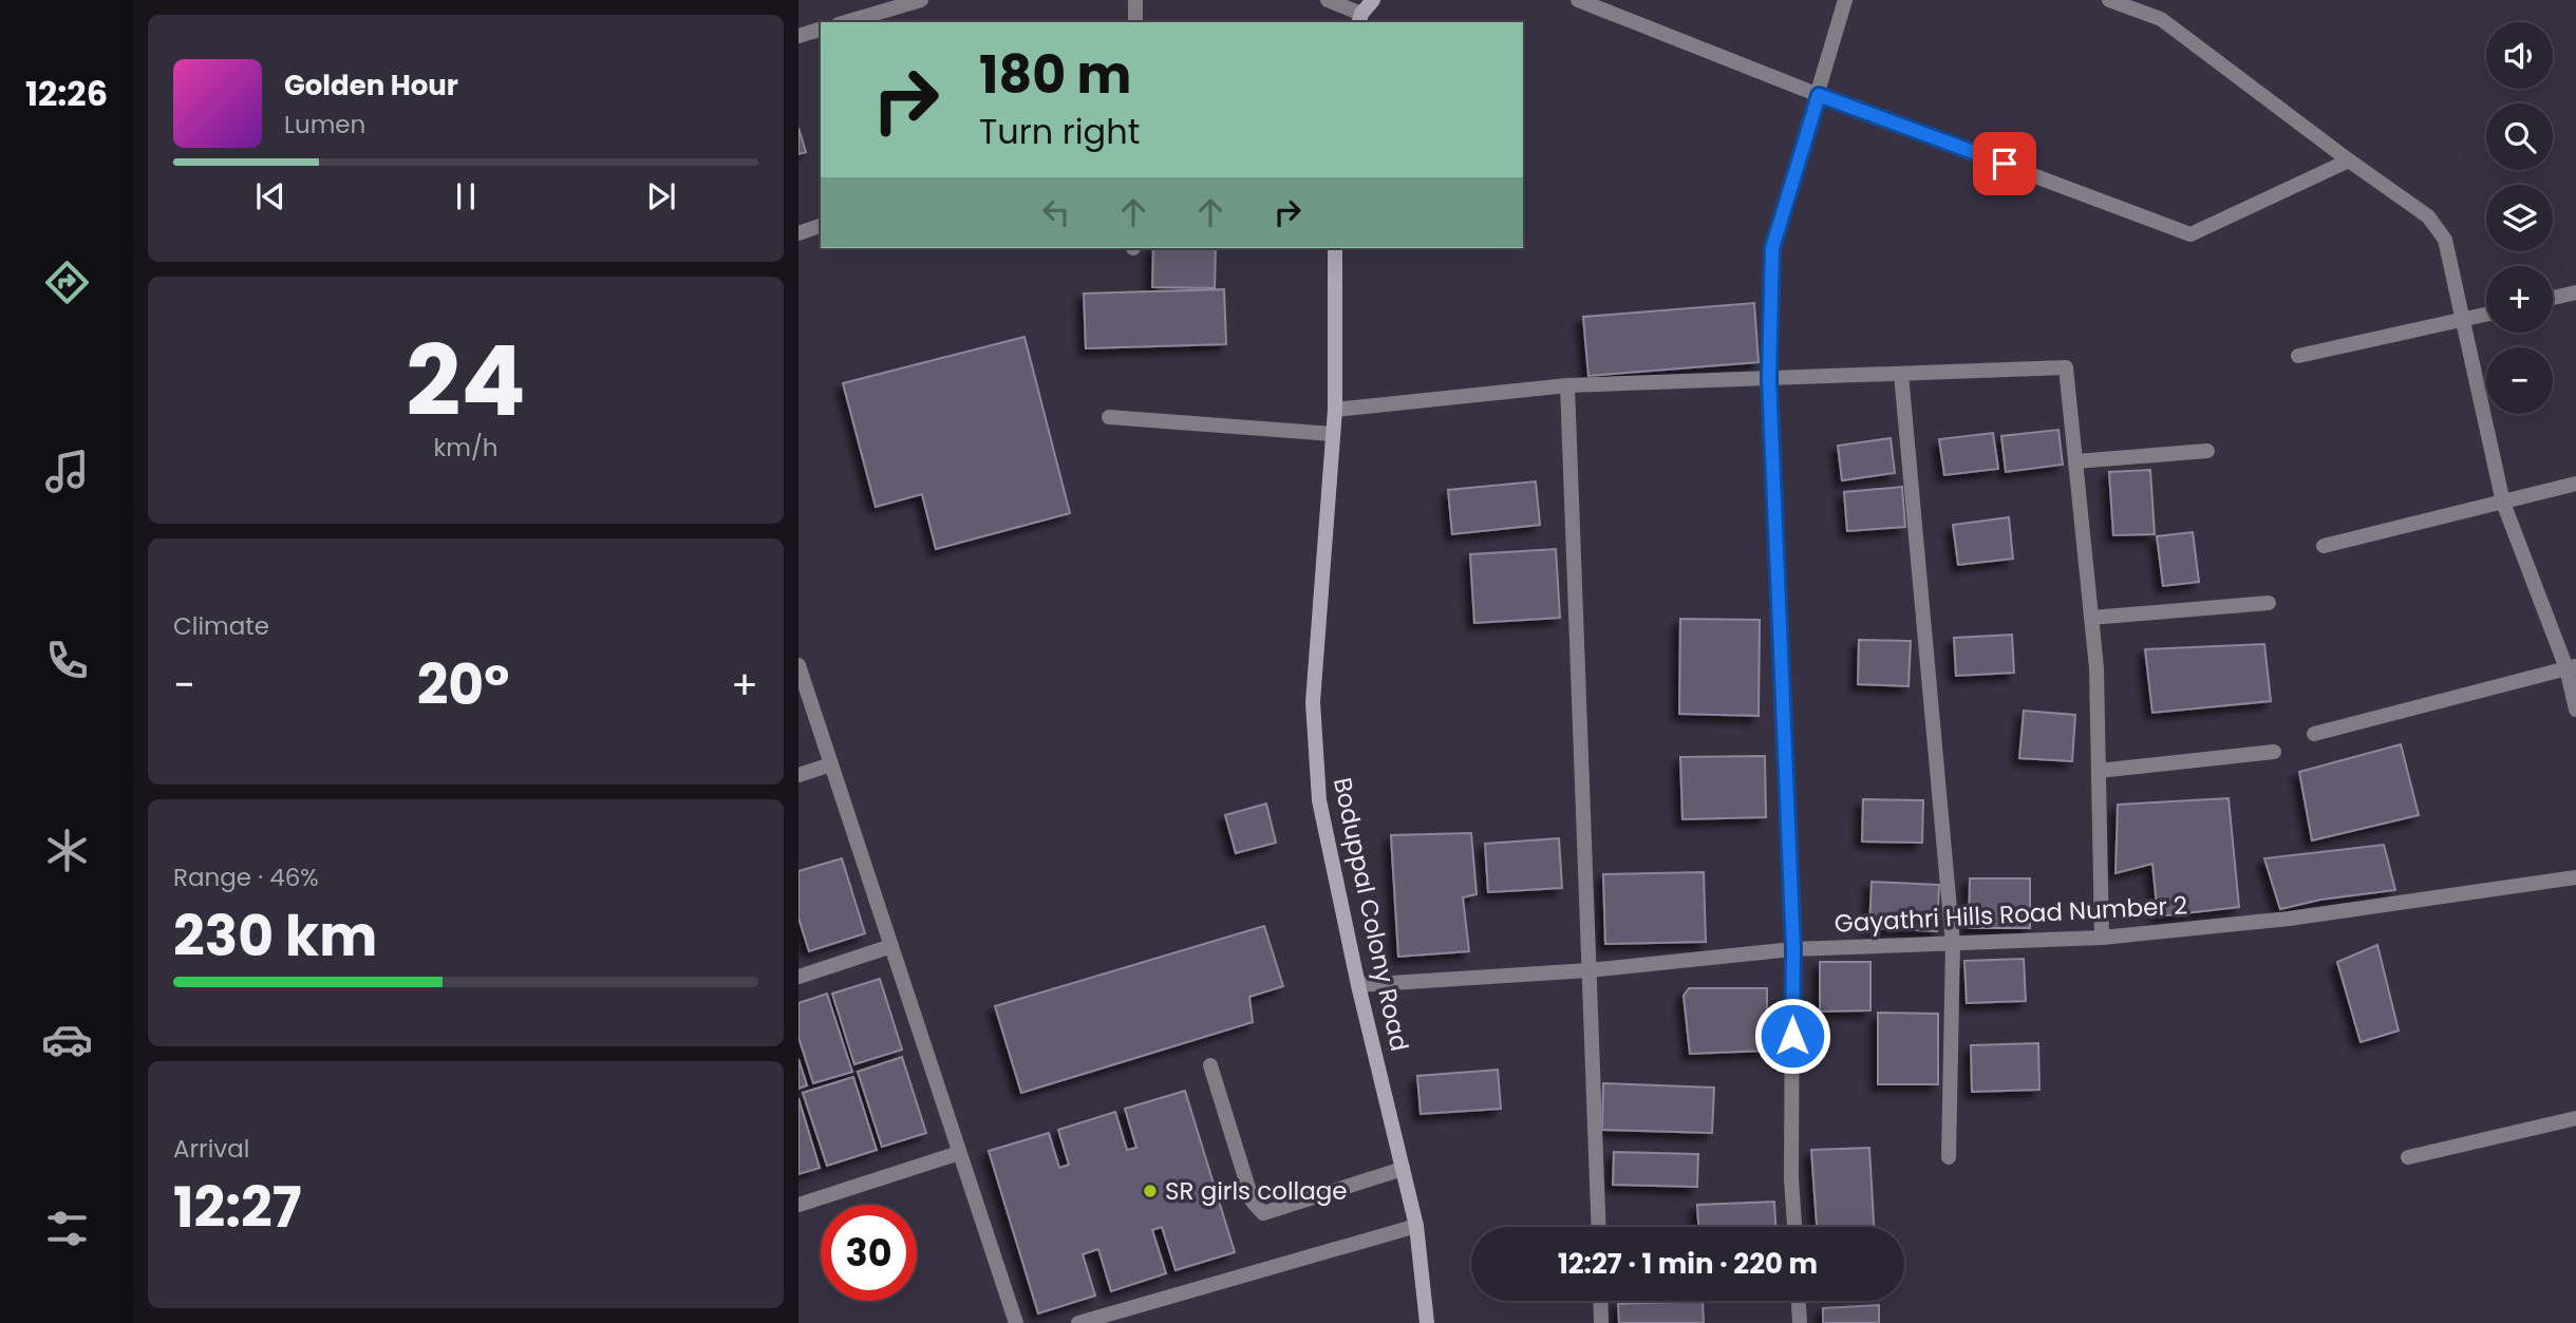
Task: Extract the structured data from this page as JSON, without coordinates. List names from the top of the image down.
{
  "streets": {
    "street": ["Boduppal Colony Road", "Gayathri Hills Road Number 2"]
  },
  "crossings": [
    ["Boduppal Colony Road", "Gayathri Hills Road Number 2"]
  ],
  "places": ["SR girls collage"],
  "page": {
    "tabs": "12:26",
    "map_buttons": ["+", "−"],
    "turn": ["180 m", "Turn right"],
    "song": ["Golden Hour", "Lumen"],
    "tile": [
      ["24", "km/h"],
      "Climate",
      ["Range · 46%", "230 km"],
      ["Arrival", "12:27"]
    ],
    "heat": ["−", "20°", "+"],
    "limit": "30",
    "trip": "12:27 · 1 min · 220 m"
  }
}
